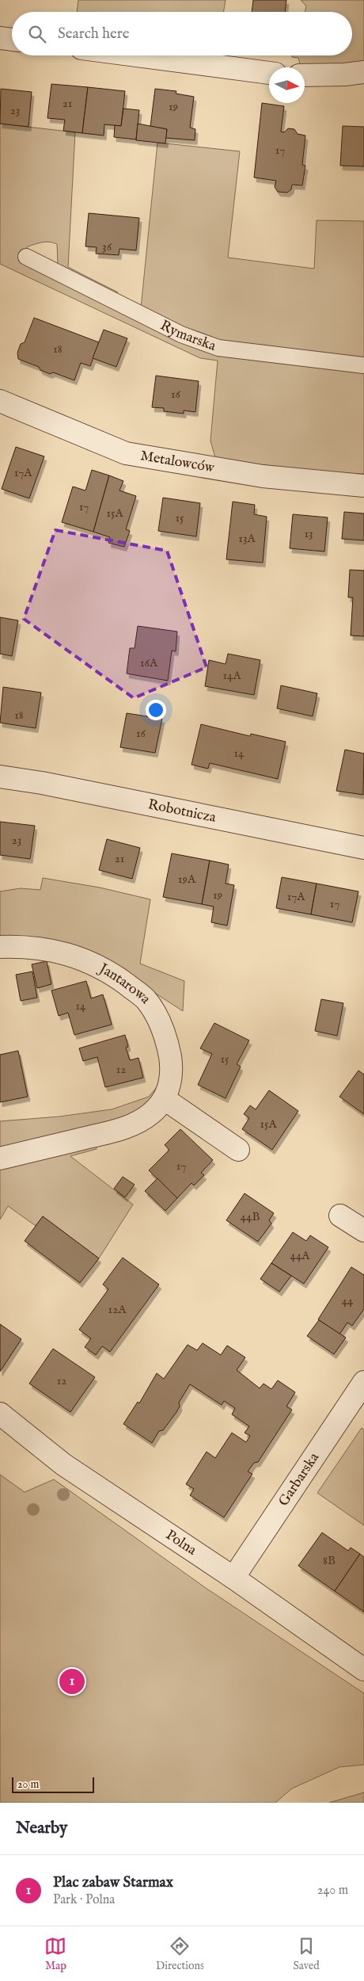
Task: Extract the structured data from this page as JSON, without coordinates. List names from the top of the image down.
{
  "streets": {
    "street": [
      "Metalowców",
      "Robotnicza",
      "Jantarowa",
      "Garbarska",
      "Polna"
    ],
    "lane": ["Rymarska"]
  },
  "crossings": [
    ["Garbarska", "Polna"]
  ],
  "house_numbers": [
    "21",
    "19",
    "23",
    "17",
    "36",
    "18",
    "16",
    "17A",
    "17",
    "15A",
    "15",
    "13",
    "13A",
    "16A",
    "14A",
    "18",
    "16",
    "14",
    "23",
    "21",
    "19A",
    "19",
    "17A",
    "17",
    "14",
    "15",
    "12",
    "15A",
    "17",
    "44B",
    "44A",
    "44",
    "12A",
    "12",
    "8B"
  ],
  "scale_bar": "20 m",
  "north": "right",
  "page": {
    "search": "Search here",
    "pins": "1",
    "scale": "20 m",
    "heading": "Nearby",
    "list": [
      {
        "mark": "1",
        "name": "Plac zabaw Starmax",
        "note": "Park · Polna",
        "value": "240 m"
      }
    ],
    "nav": ["Map", "Directions", "Saved"]
  }
}
